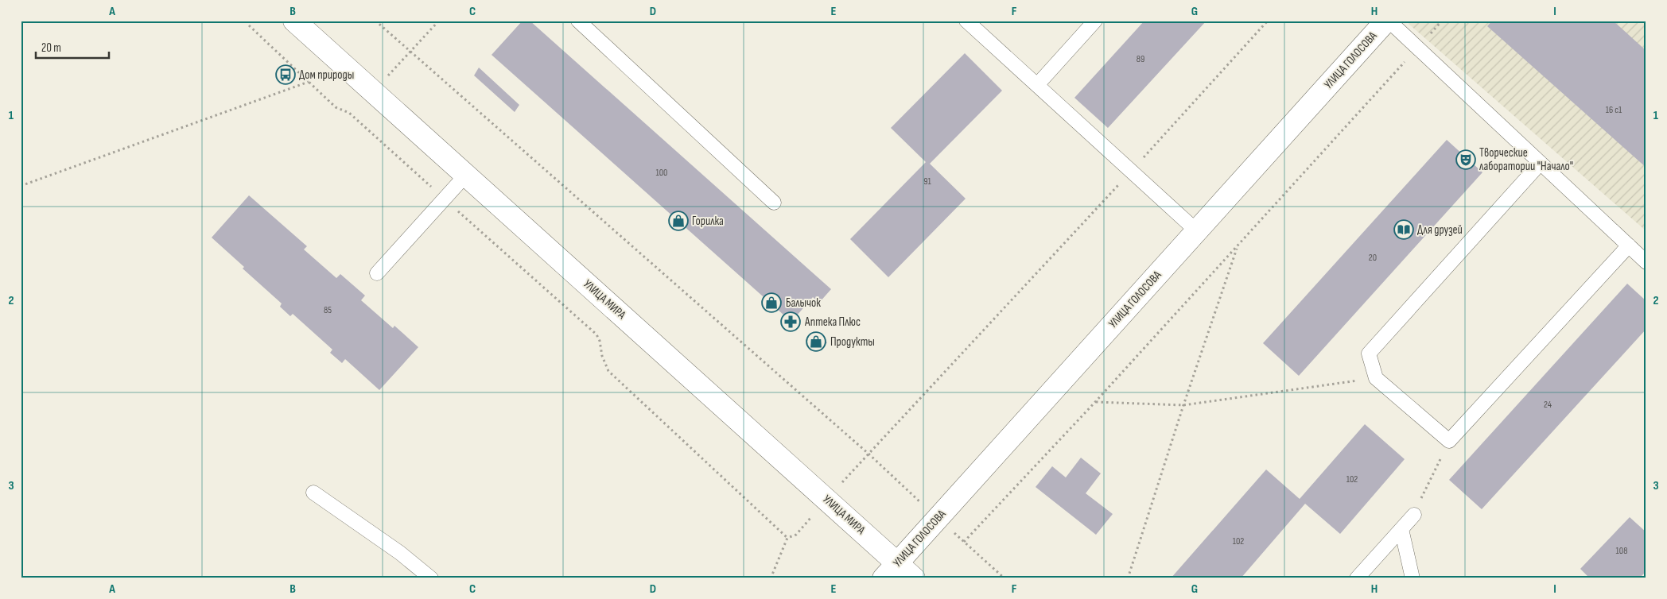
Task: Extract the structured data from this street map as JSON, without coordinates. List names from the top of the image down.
{
  "streets": {
    "main road": ["УЛИЦА ГОЛОСОВА", "УЛИЦА МИРА"]
  },
  "crossings": [
    ["УЛИЦА ГОЛОСОВА", "УЛИЦА МИРА"]
  ],
  "places": {
    "bus stop": ["Дом природы"],
    "theatre": ["Творческие лаборатории \"Начало\""],
    "shop": ["Горилка", "Балычок", "Продукты"],
    "library": ["Для друзей"],
    "pharmacy": ["Аптека Плюс"]
  },
  "house_numbers": [
    "89",
    "16 с1",
    "100",
    "91",
    "20",
    "85",
    "24",
    "102",
    "102",
    "108"
  ],
  "scale_bar": "20 m",
  "grid": {
    "columns": [
      "A",
      "B",
      "C",
      "D",
      "E",
      "F",
      "G",
      "H",
      "I"
    ],
    "rows": ["1", "2", "3"]
  }
}
